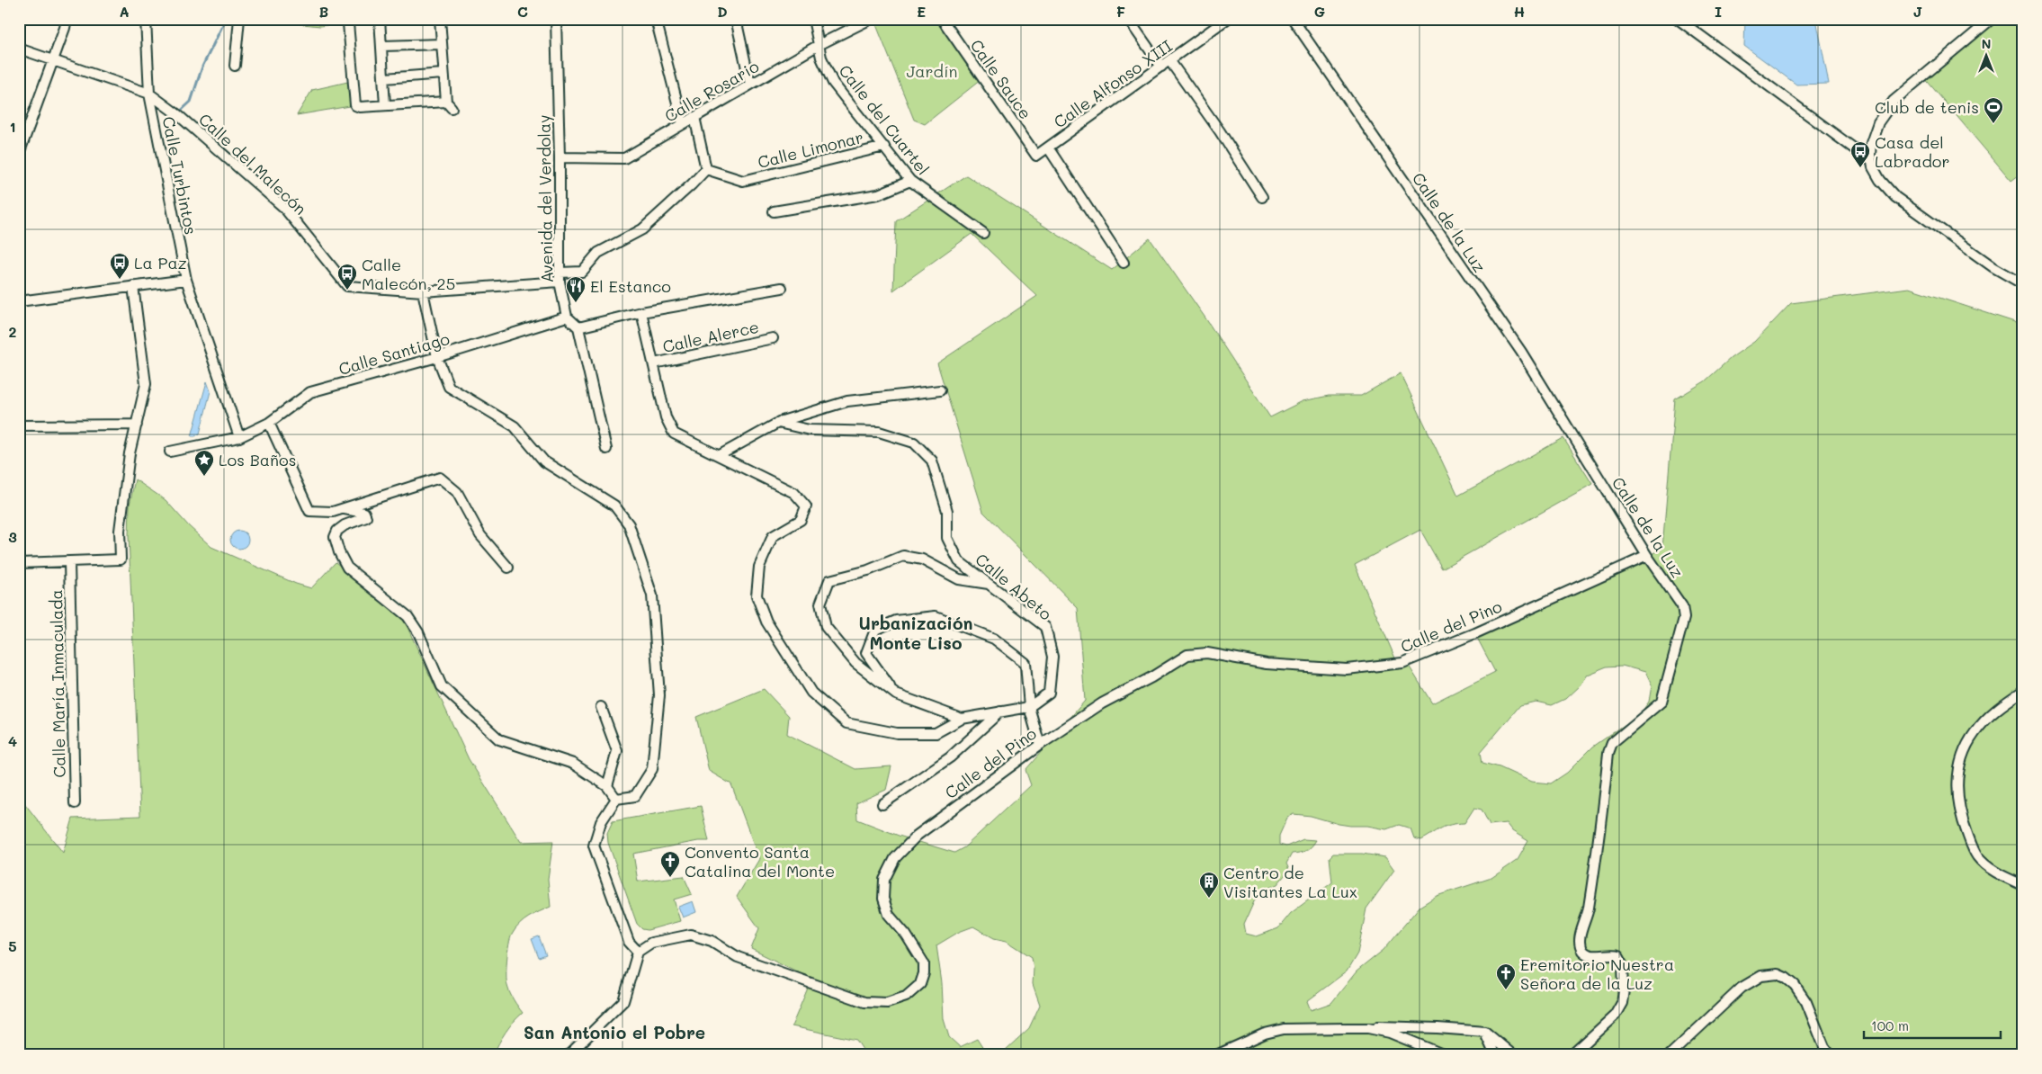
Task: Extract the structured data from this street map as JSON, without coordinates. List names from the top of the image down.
{
  "streets": {
    "street": [
      "Calle Sauce",
      "Calle Alfonso XIII",
      "Calle Rosario",
      "Calle del Cuartel",
      "Calle Limonar",
      "Calle del Malecón",
      "Calle Turbintos",
      "Avenida del Verdolay",
      "Calle de la Luz",
      "Calle Alerce",
      "Calle Santiago",
      "Calle Abeto",
      "Calle del Pino",
      "Calle María Inmaculada"
    ]
  },
  "crossings": [
    ["Calle Sauce", "Calle Alfonso XIII"],
    ["Calle Rosario", "Calle del Cuartel"],
    ["Calle Rosario", "Avenida del Verdolay"],
    ["Calle del Cuartel", "Calle Limonar"],
    ["Calle Limonar", "Calle del Malecón"],
    ["Calle del Malecón", "Calle Turbintos"],
    ["Calle del Malecón", "Avenida del Verdolay"],
    ["Calle Turbintos", "Calle Santiago"],
    ["Avenida del Verdolay", "Calle Santiago"],
    ["Calle de la Luz", "Calle del Pino"]
  ],
  "districts": ["Urbanización Monte Liso", "San Antonio el Pobre"],
  "parks": ["Jardín"],
  "places": {
    "sports": ["Club de tenis"],
    "bus stop": ["Casa del Labrador", "La Paz", "Calle Malecón, 25"],
    "restaurant": ["El Estanco"],
    "place": ["Los Baños"],
    "church": ["Convento Santa Catalina del Monte", "Eremitorio Nuestra Señora de la Luz"],
    "building": ["Centro de Visitantes La Lux"]
  },
  "scale_bar": "100 m",
  "north": "top",
  "grid": {
    "columns": [
      "A",
      "B",
      "C",
      "D",
      "E",
      "F",
      "G",
      "H",
      "I",
      "J"
    ],
    "rows": [
      "1",
      "2",
      "3",
      "4",
      "5"
    ]
  }
}
